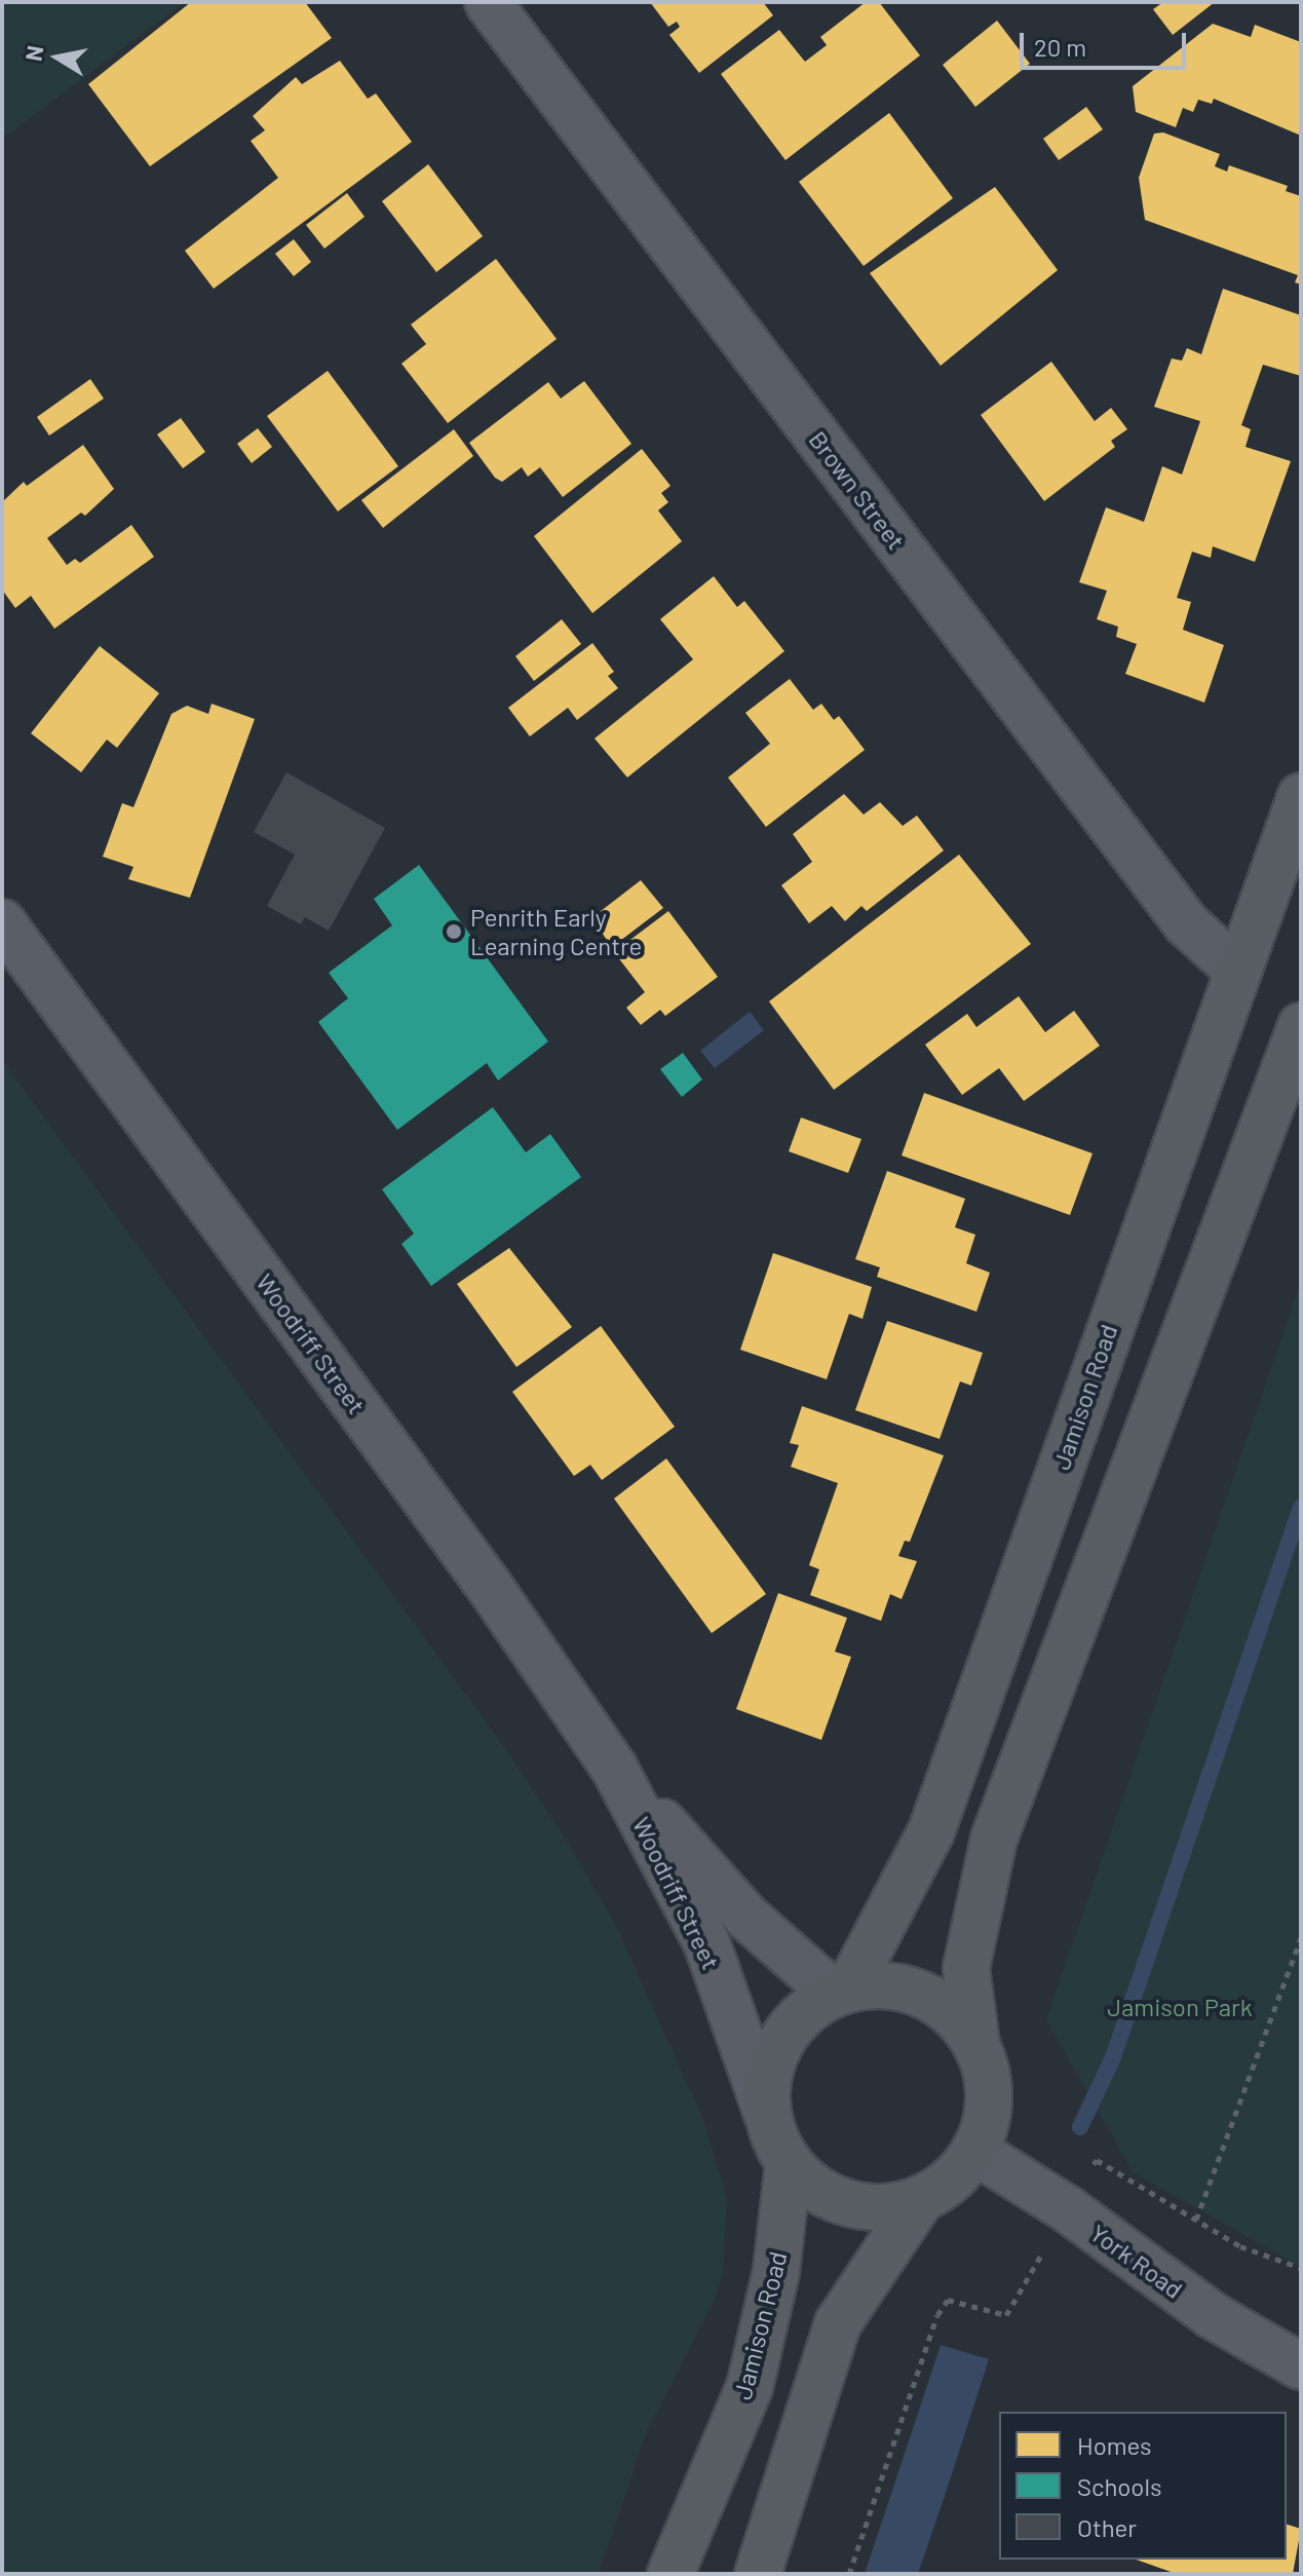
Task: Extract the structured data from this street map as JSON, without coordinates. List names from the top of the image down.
{
  "streets": {
    "main road": ["Jamison Road"],
    "street": ["Brown Street", "Woodriff Street", "York Road"]
  },
  "crossings": [
    ["Brown Street", "Jamison Road"],
    ["Woodriff Street", "Jamison Road"],
    ["Woodriff Street", "York Road"],
    ["Jamison Road", "York Road"]
  ],
  "parks": ["Jamison Park"],
  "places": ["Penrith Early Learning Centre"],
  "legend": ["Homes", "Schools", "Other"],
  "scale_bar": "20 m",
  "north": "left"
}
